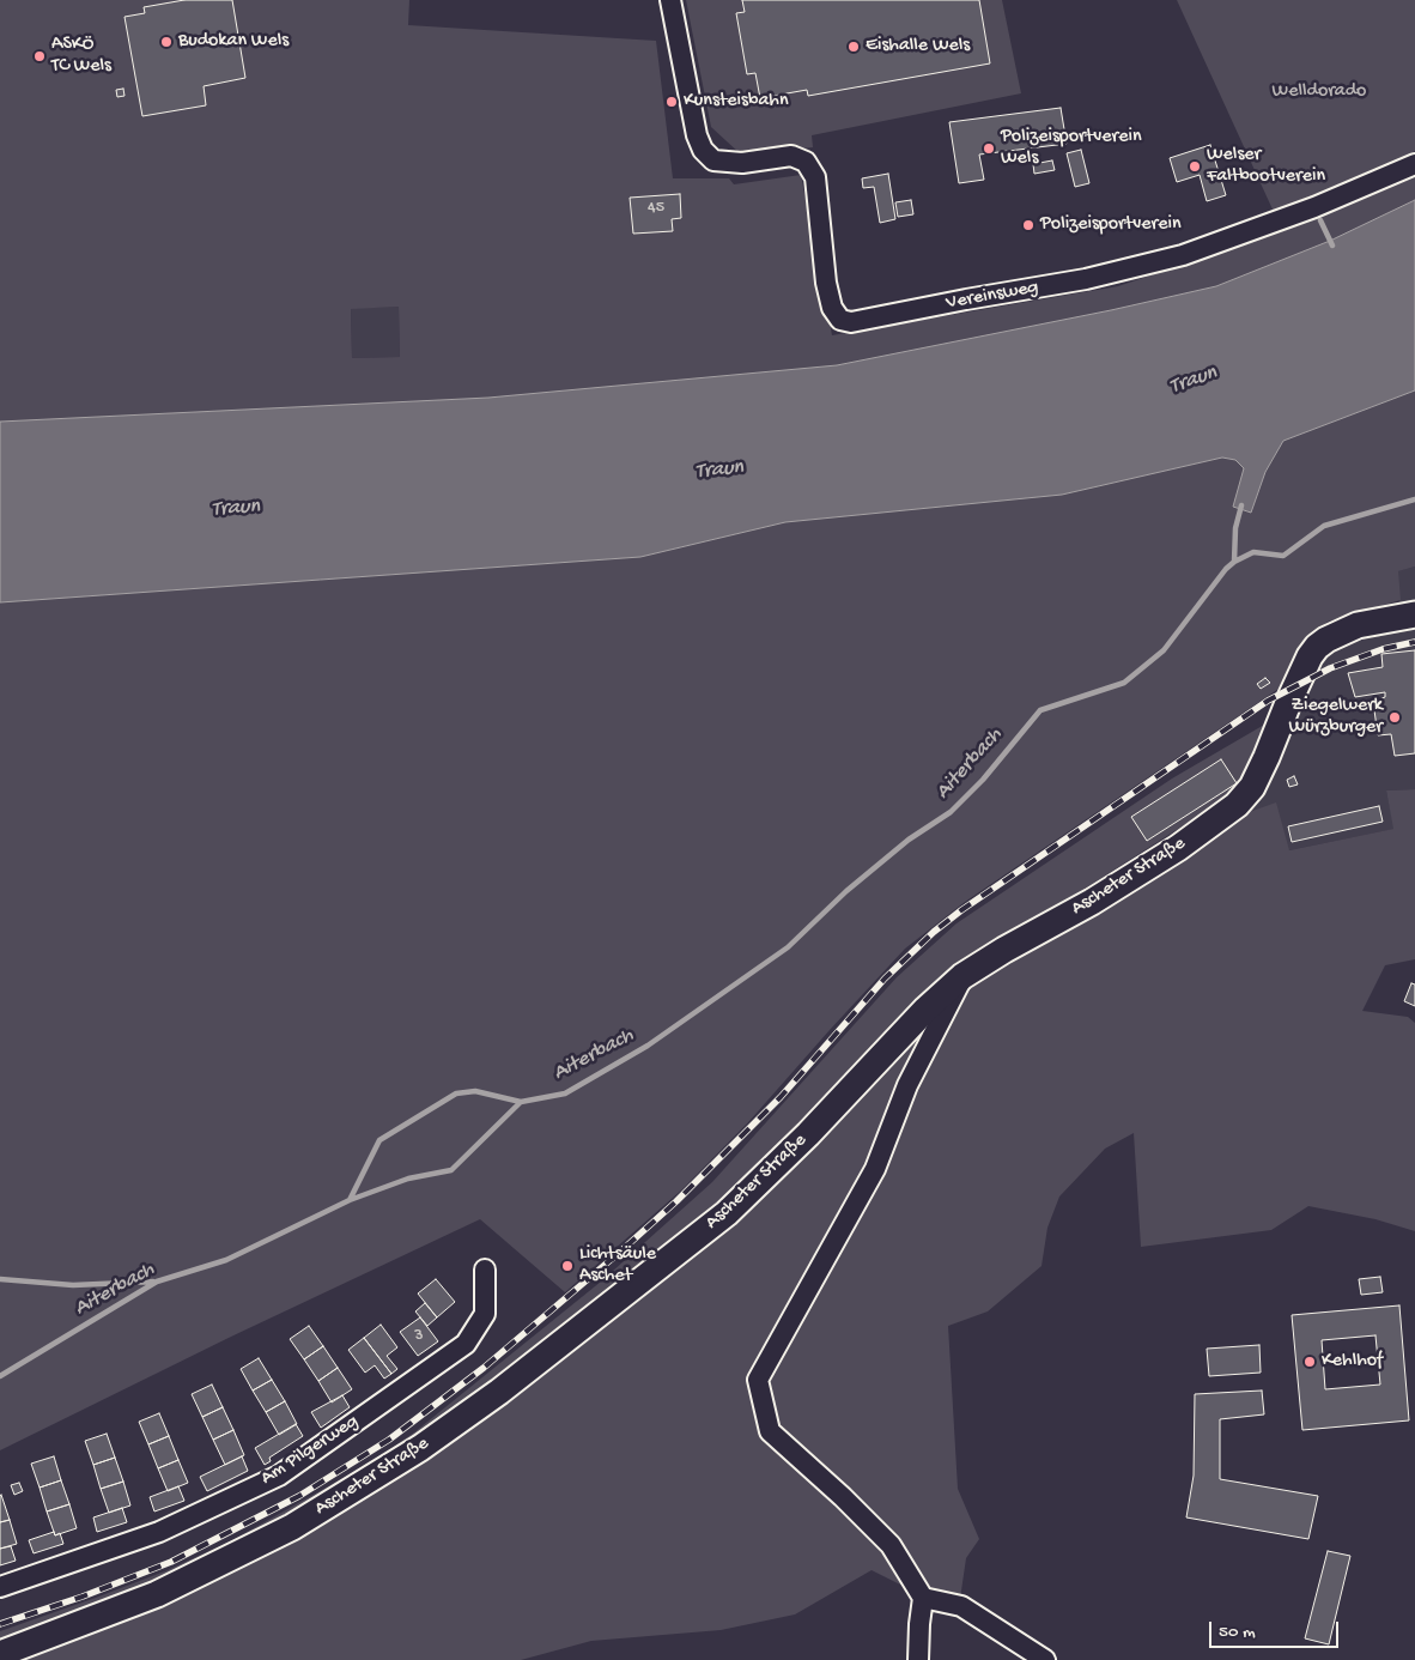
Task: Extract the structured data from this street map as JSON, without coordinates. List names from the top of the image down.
{
  "streets": {
    "main road": ["Ascheter Straße"],
    "street": ["Vereinsweg", "Am Pilgerweg"]
  },
  "water": ["Traun", "Aiterbach"],
  "parks": ["Welldorado"],
  "places": [
    "Budokan Wels",
    "Eishalle Wels",
    "ASKÖ TC Wels",
    "Kunsteisbahn",
    "Polizeisportverein Wels",
    "Welser Faltbootverein",
    "Polizeisportverein",
    "Ziegelwerk Würzburger",
    "Lichtsäule Aschet",
    "Kehlhof"
  ],
  "house_numbers": ["45", "3"],
  "scale_bar": "50 m"
}
